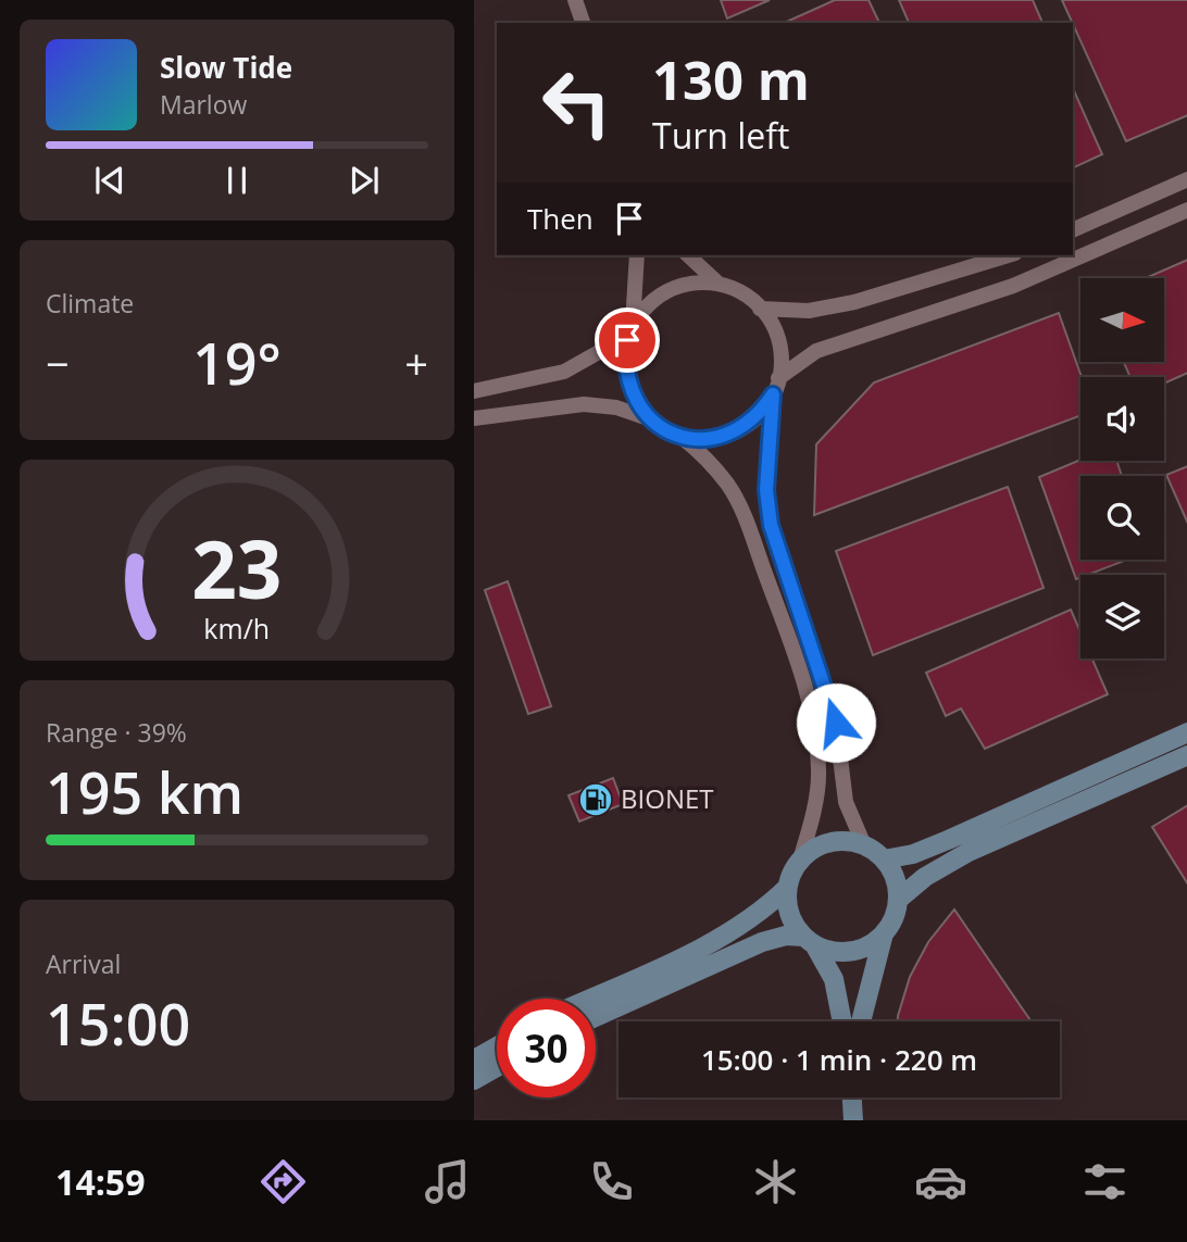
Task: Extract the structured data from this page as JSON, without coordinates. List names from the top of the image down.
{
  "places": {
    "fuel station": ["BIONET"]
  },
  "north": "right",
  "page": {
    "turn": ["130 m", "Turn left"],
    "song": ["Slow Tide", "Marlow"],
    "then": "Then",
    "tile": [
      "Climate",
      ["Range · 39%", "195 km"],
      ["Arrival", "15:00"]
    ],
    "heat": ["−", "19°", "+"],
    "limit": "30",
    "trip": "15:00 · 1 min · 220 m",
    "tabs": "14:59",
    "gauge": ["23", "km/h"]
  }
}
